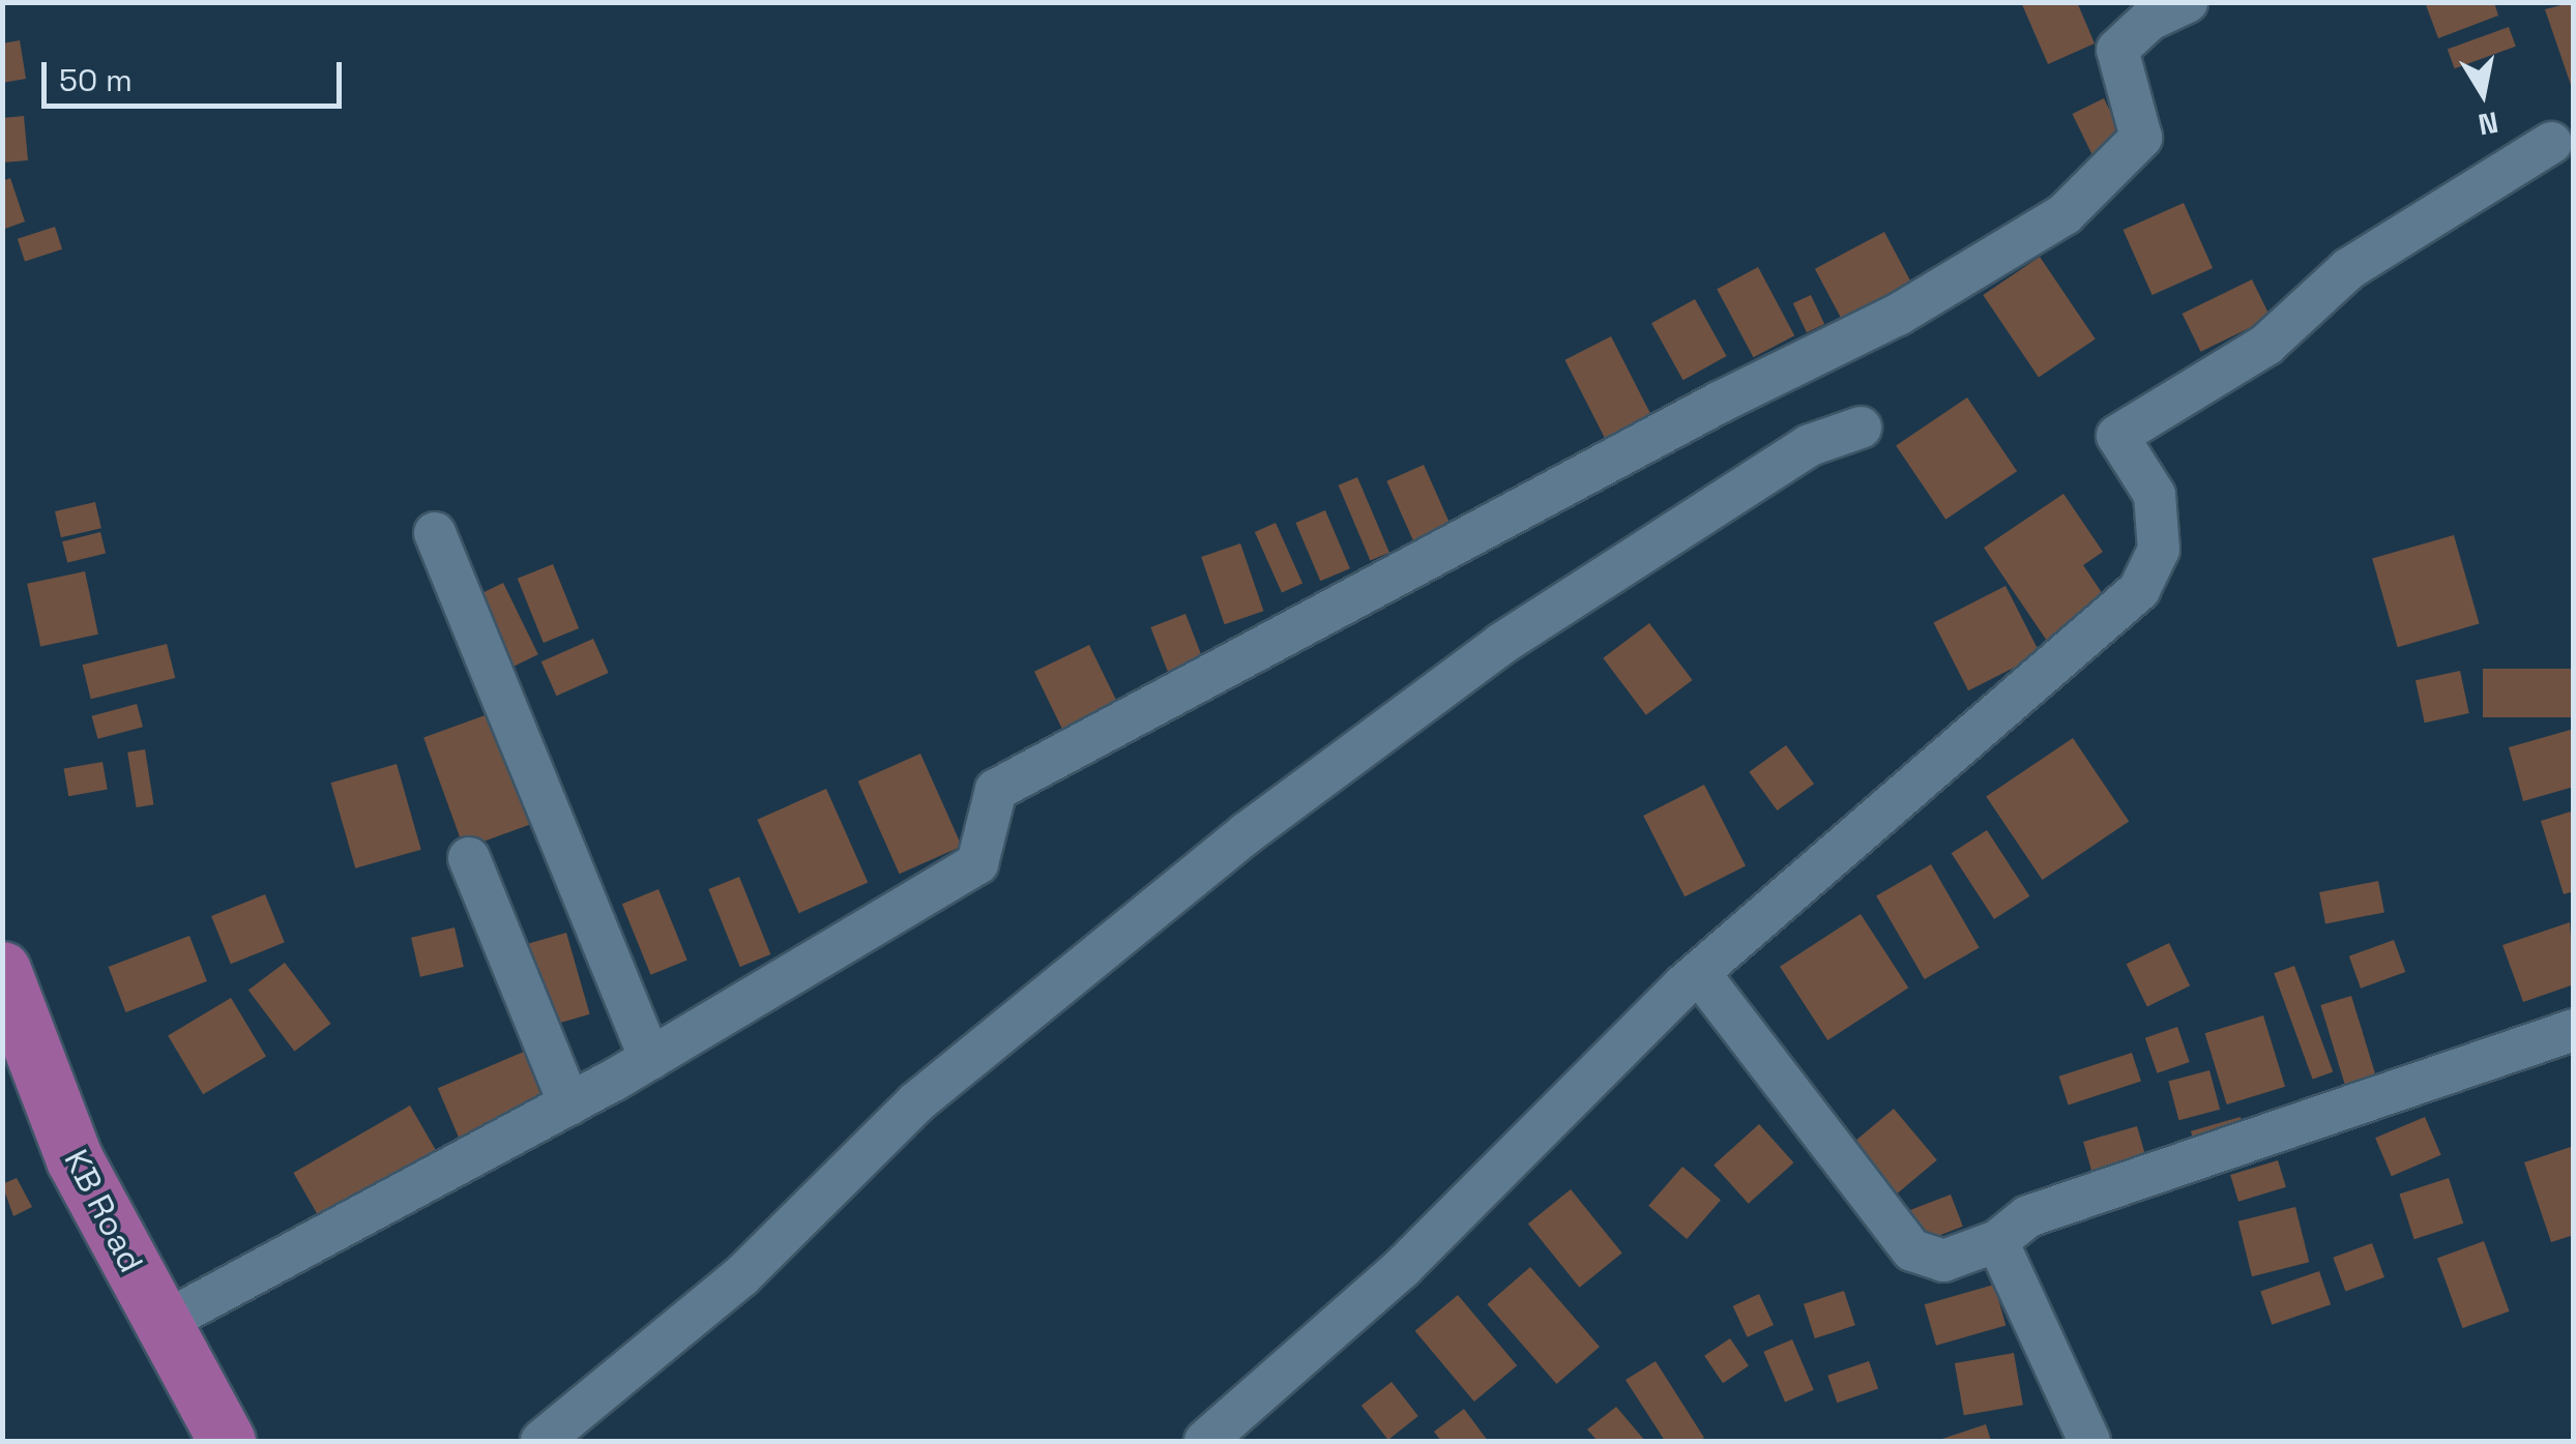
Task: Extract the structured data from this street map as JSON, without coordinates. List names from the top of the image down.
{
  "streets": {
    "main road": ["KB Road"]
  },
  "scale_bar": "50 m",
  "north": "bottom"
}
